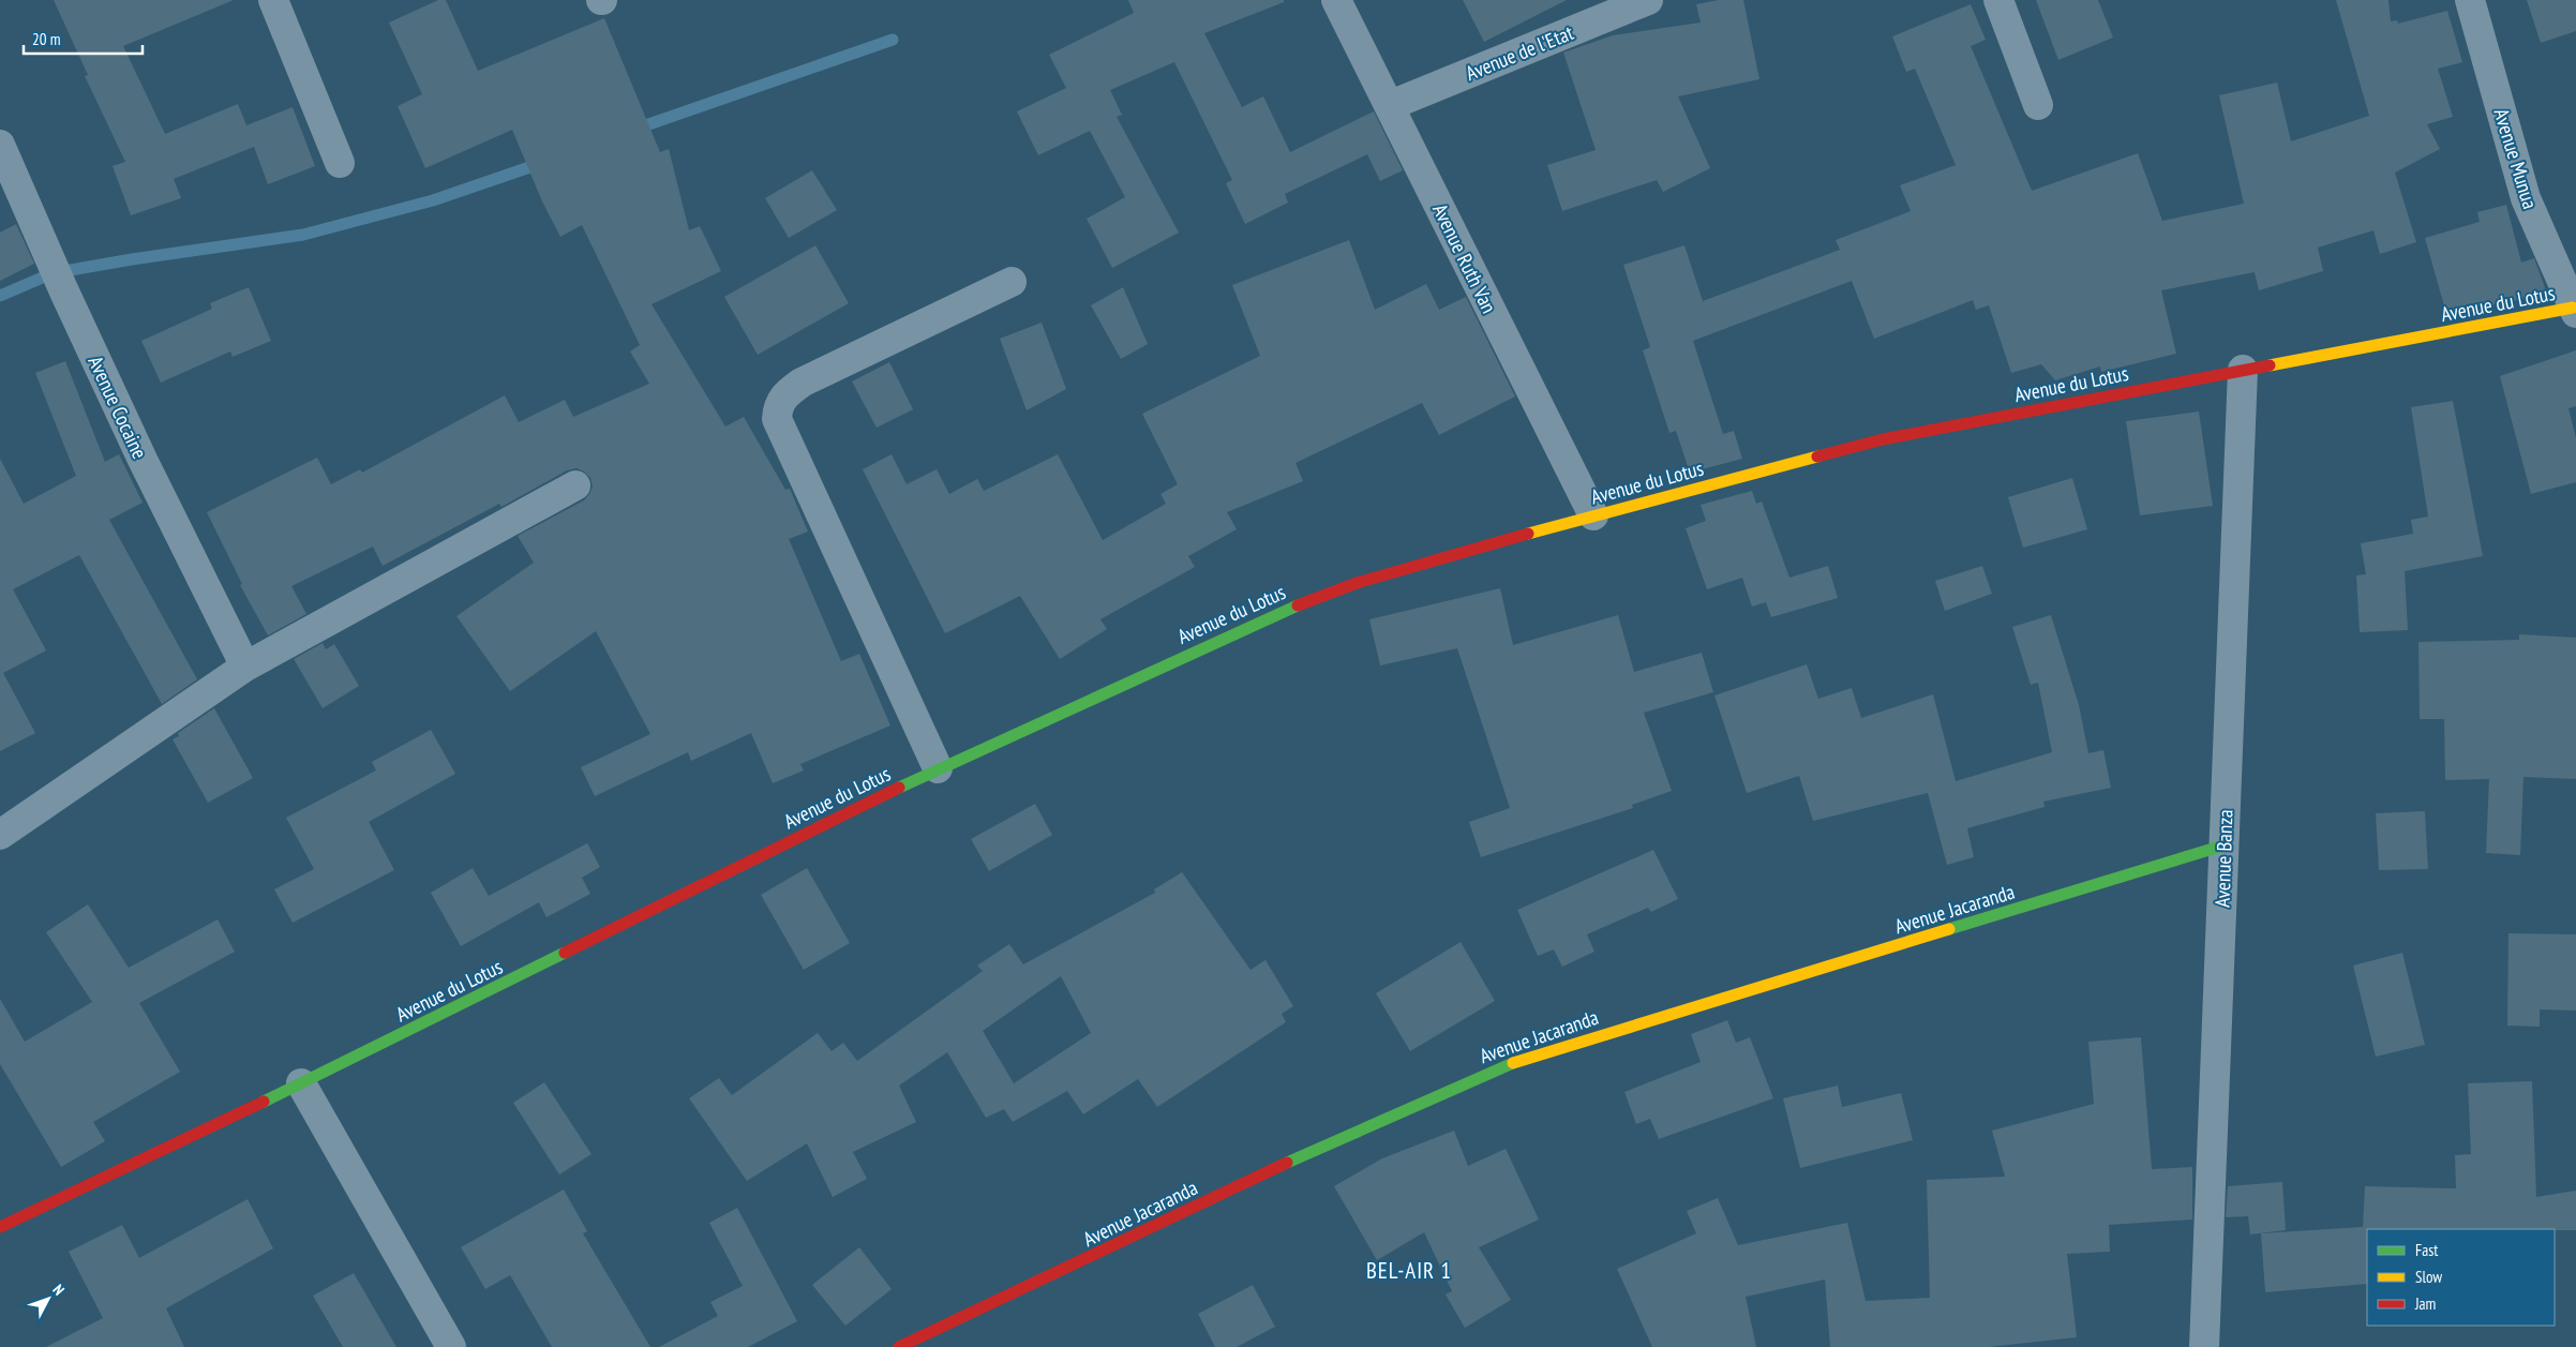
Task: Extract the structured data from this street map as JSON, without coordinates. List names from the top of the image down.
{
  "streets": {
    "street": [
      "Avenue de l'Etat",
      "Avenue Munua",
      "Avenue Ruth Van",
      "Avenue du Lotus",
      "Avenue Cocaine",
      "Avenue Banza",
      "Avenue Jacaranda"
    ]
  },
  "crossings": [
    ["Avenue de l'Etat", "Avenue Ruth Van"],
    ["Avenue Munua", "Avenue du Lotus"],
    ["Avenue Ruth Van", "Avenue du Lotus"],
    ["Avenue du Lotus", "Avenue Banza"],
    ["Avenue Banza", "Avenue Jacaranda"]
  ],
  "districts": ["BEL-AIR 1"],
  "legend": ["Fast", "Slow", "Jam"],
  "scale_bar": "20 m",
  "north": "top right"
}
